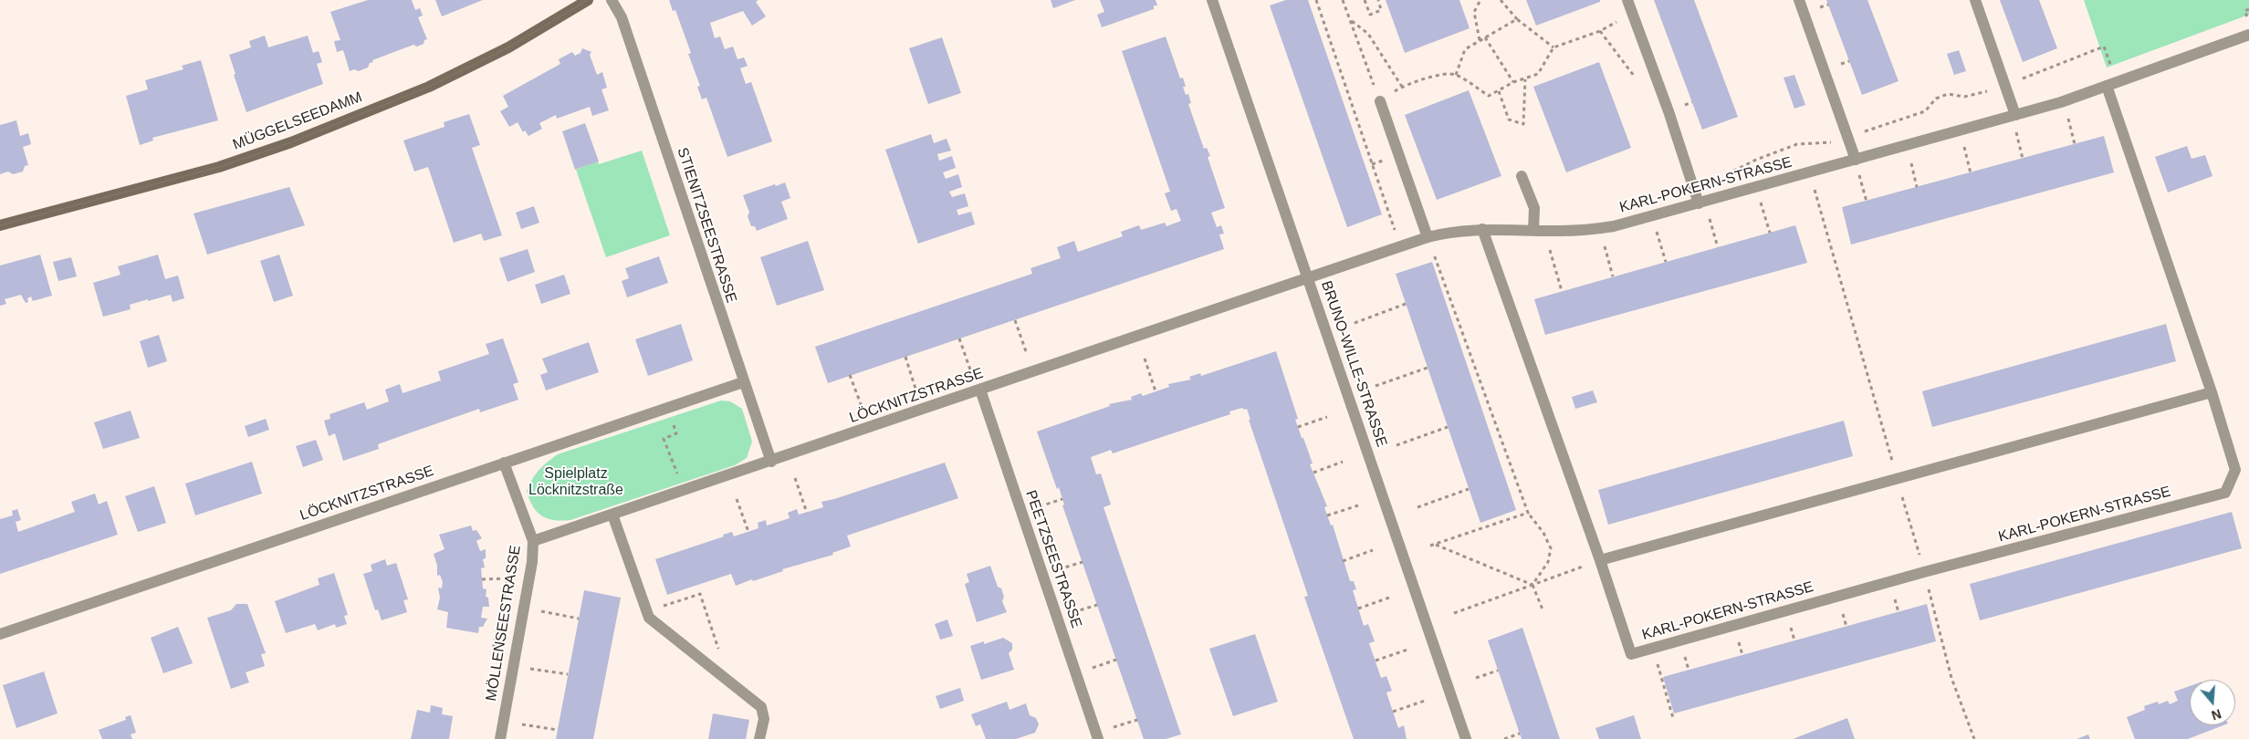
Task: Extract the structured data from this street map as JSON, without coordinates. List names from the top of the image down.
{
  "streets": {
    "main road": ["MÜGGELSEEDAMM"],
    "street": [
      "KARL-POKERN-STRASSE",
      "STIENITZSEESTRASSE",
      "BRUNO-WILLE-STRASSE",
      "LÖCKNITZSTRASSE",
      "PEETZSEESTRASSE",
      "MÖLLENSEESTRASSE"
    ]
  },
  "crossings": [
    ["KARL-POKERN-STRASSE", "BRUNO-WILLE-STRASSE"],
    ["KARL-POKERN-STRASSE", "LÖCKNITZSTRASSE"],
    ["STIENITZSEESTRASSE", "LÖCKNITZSTRASSE"],
    ["BRUNO-WILLE-STRASSE", "LÖCKNITZSTRASSE"],
    ["LÖCKNITZSTRASSE", "PEETZSEESTRASSE"],
    ["LÖCKNITZSTRASSE", "MÖLLENSEESTRASSE"]
  ],
  "parks": ["Spielplatz Löcknitzstraße"],
  "north": "bottom"
}
